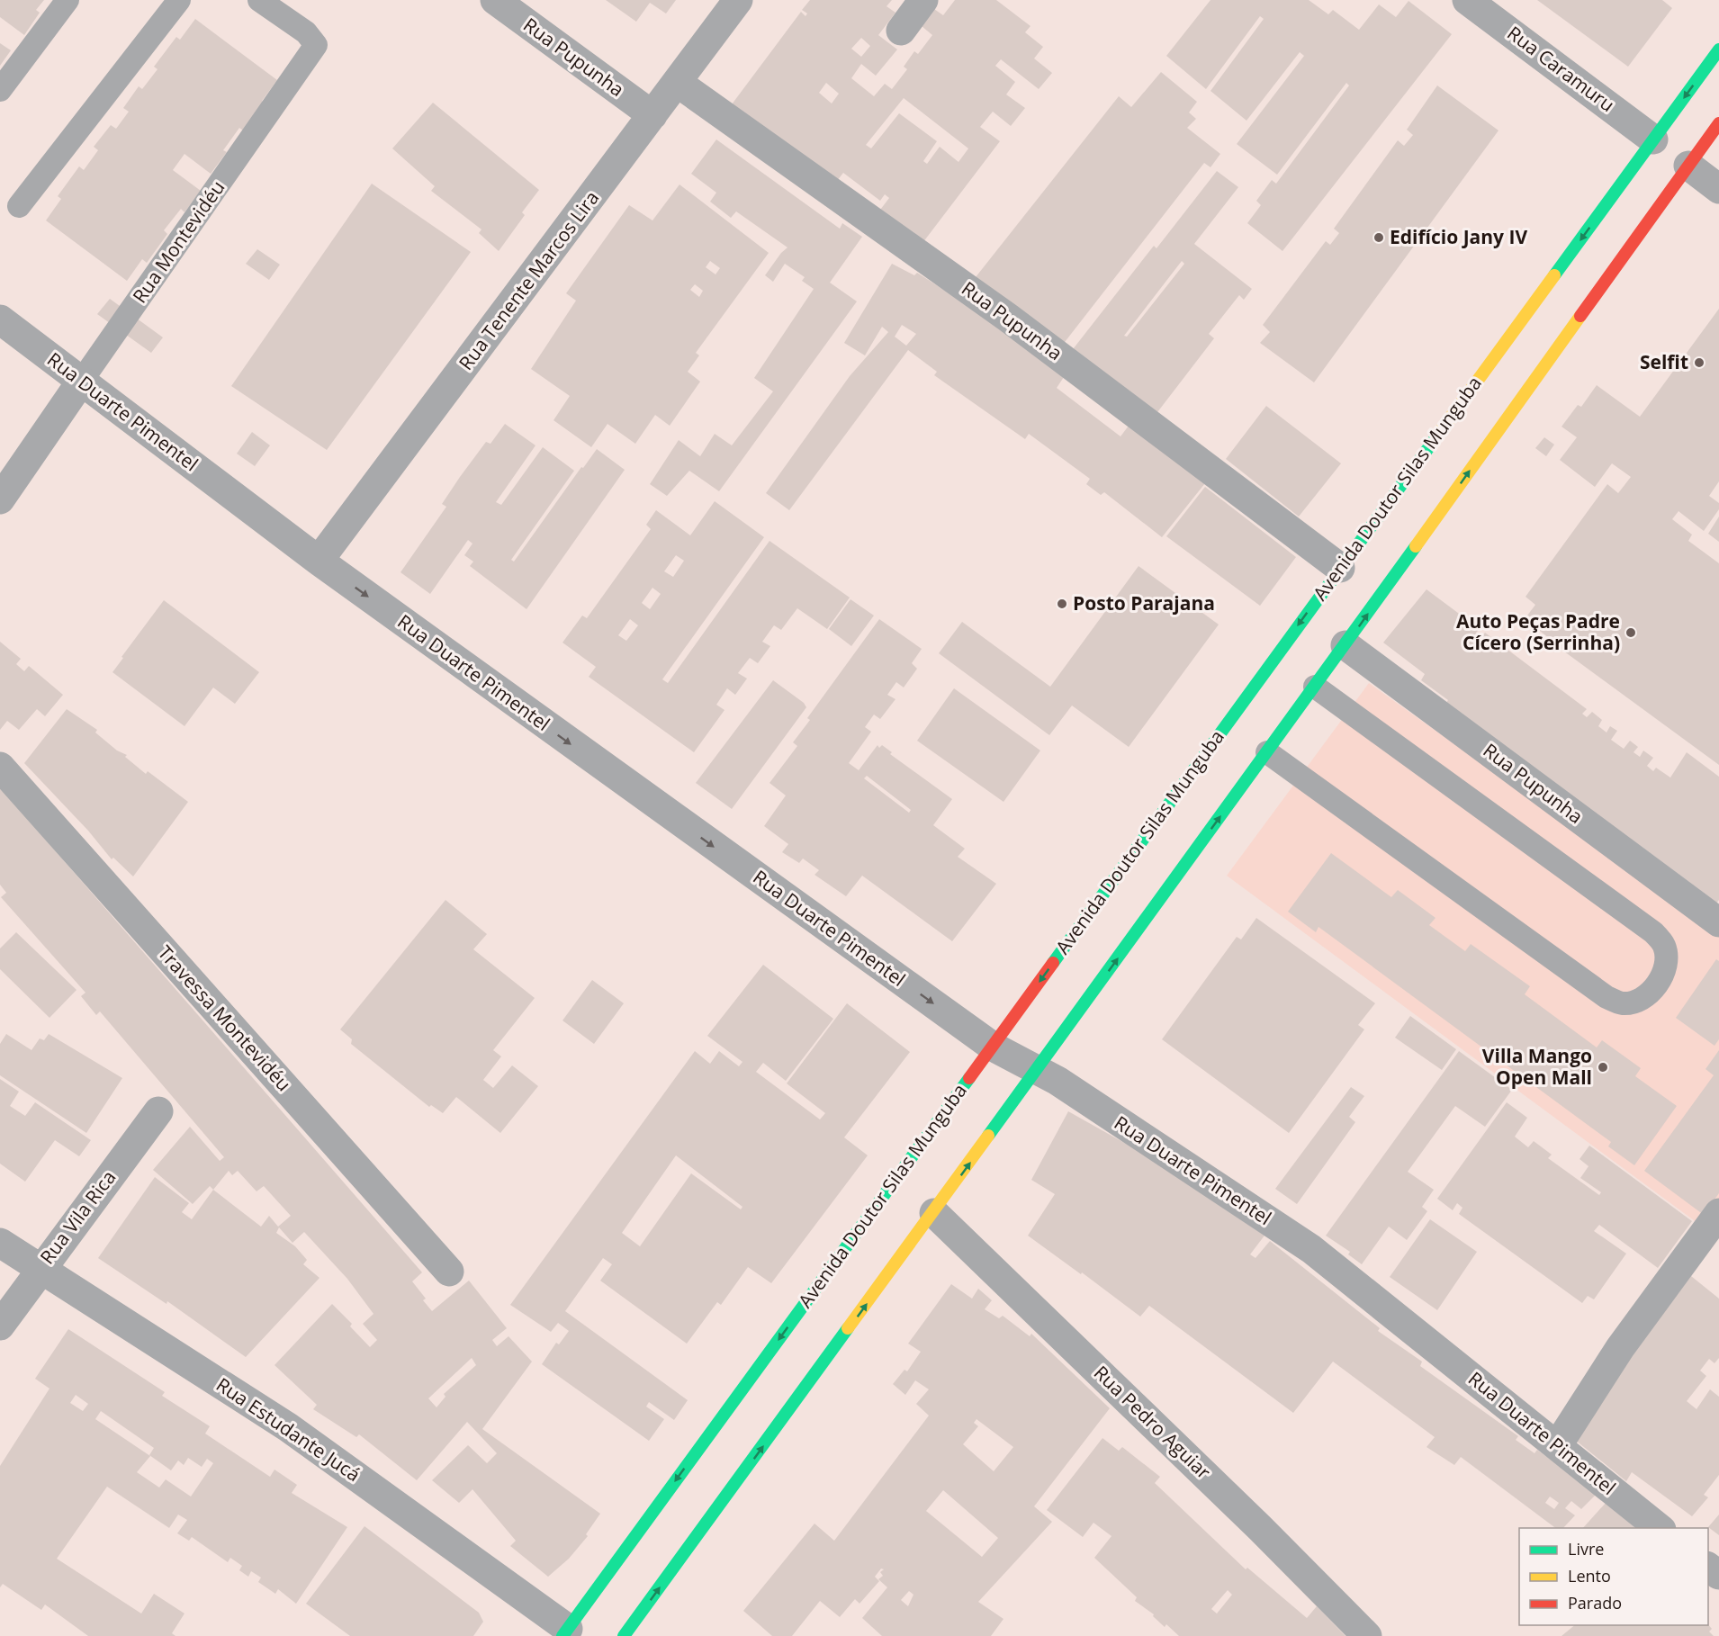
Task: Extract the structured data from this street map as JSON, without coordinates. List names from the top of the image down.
{
  "streets": {
    "main road": ["Avenida Doutor Silas Munguba"],
    "street": [
      "Rua Pupunha",
      "Rua Caramuru",
      "Rua Montevidéu",
      "Rua Tenente Marcos Lira",
      "Rua Duarte Pimentel",
      "Travessa Montevidéu",
      "Rua Vila Rica",
      "Rua Pedro Aguiar",
      "Rua Estudante Jucá"
    ]
  },
  "crossings": [
    ["Rua Pupunha", "Rua Tenente Marcos Lira"],
    ["Rua Pupunha", "Avenida Doutor Silas Munguba"],
    ["Rua Caramuru", "Avenida Doutor Silas Munguba"],
    ["Rua Montevidéu", "Rua Duarte Pimentel"],
    ["Rua Tenente Marcos Lira", "Rua Duarte Pimentel"],
    ["Rua Duarte Pimentel", "Avenida Doutor Silas Munguba"],
    ["Avenida Doutor Silas Munguba", "Rua Estudante Jucá"],
    ["Rua Vila Rica", "Rua Estudante Jucá"]
  ],
  "one_way": ["Rua Duarte Pimentel"],
  "places": [
    "Edifício Jany IV",
    "Selfit",
    "Posto Parajana",
    "Auto Peças Padre Cícero (Serrinha)",
    "Villa Mango Open Mall"
  ],
  "legend": ["Livre", "Lento", "Parado"]
}
